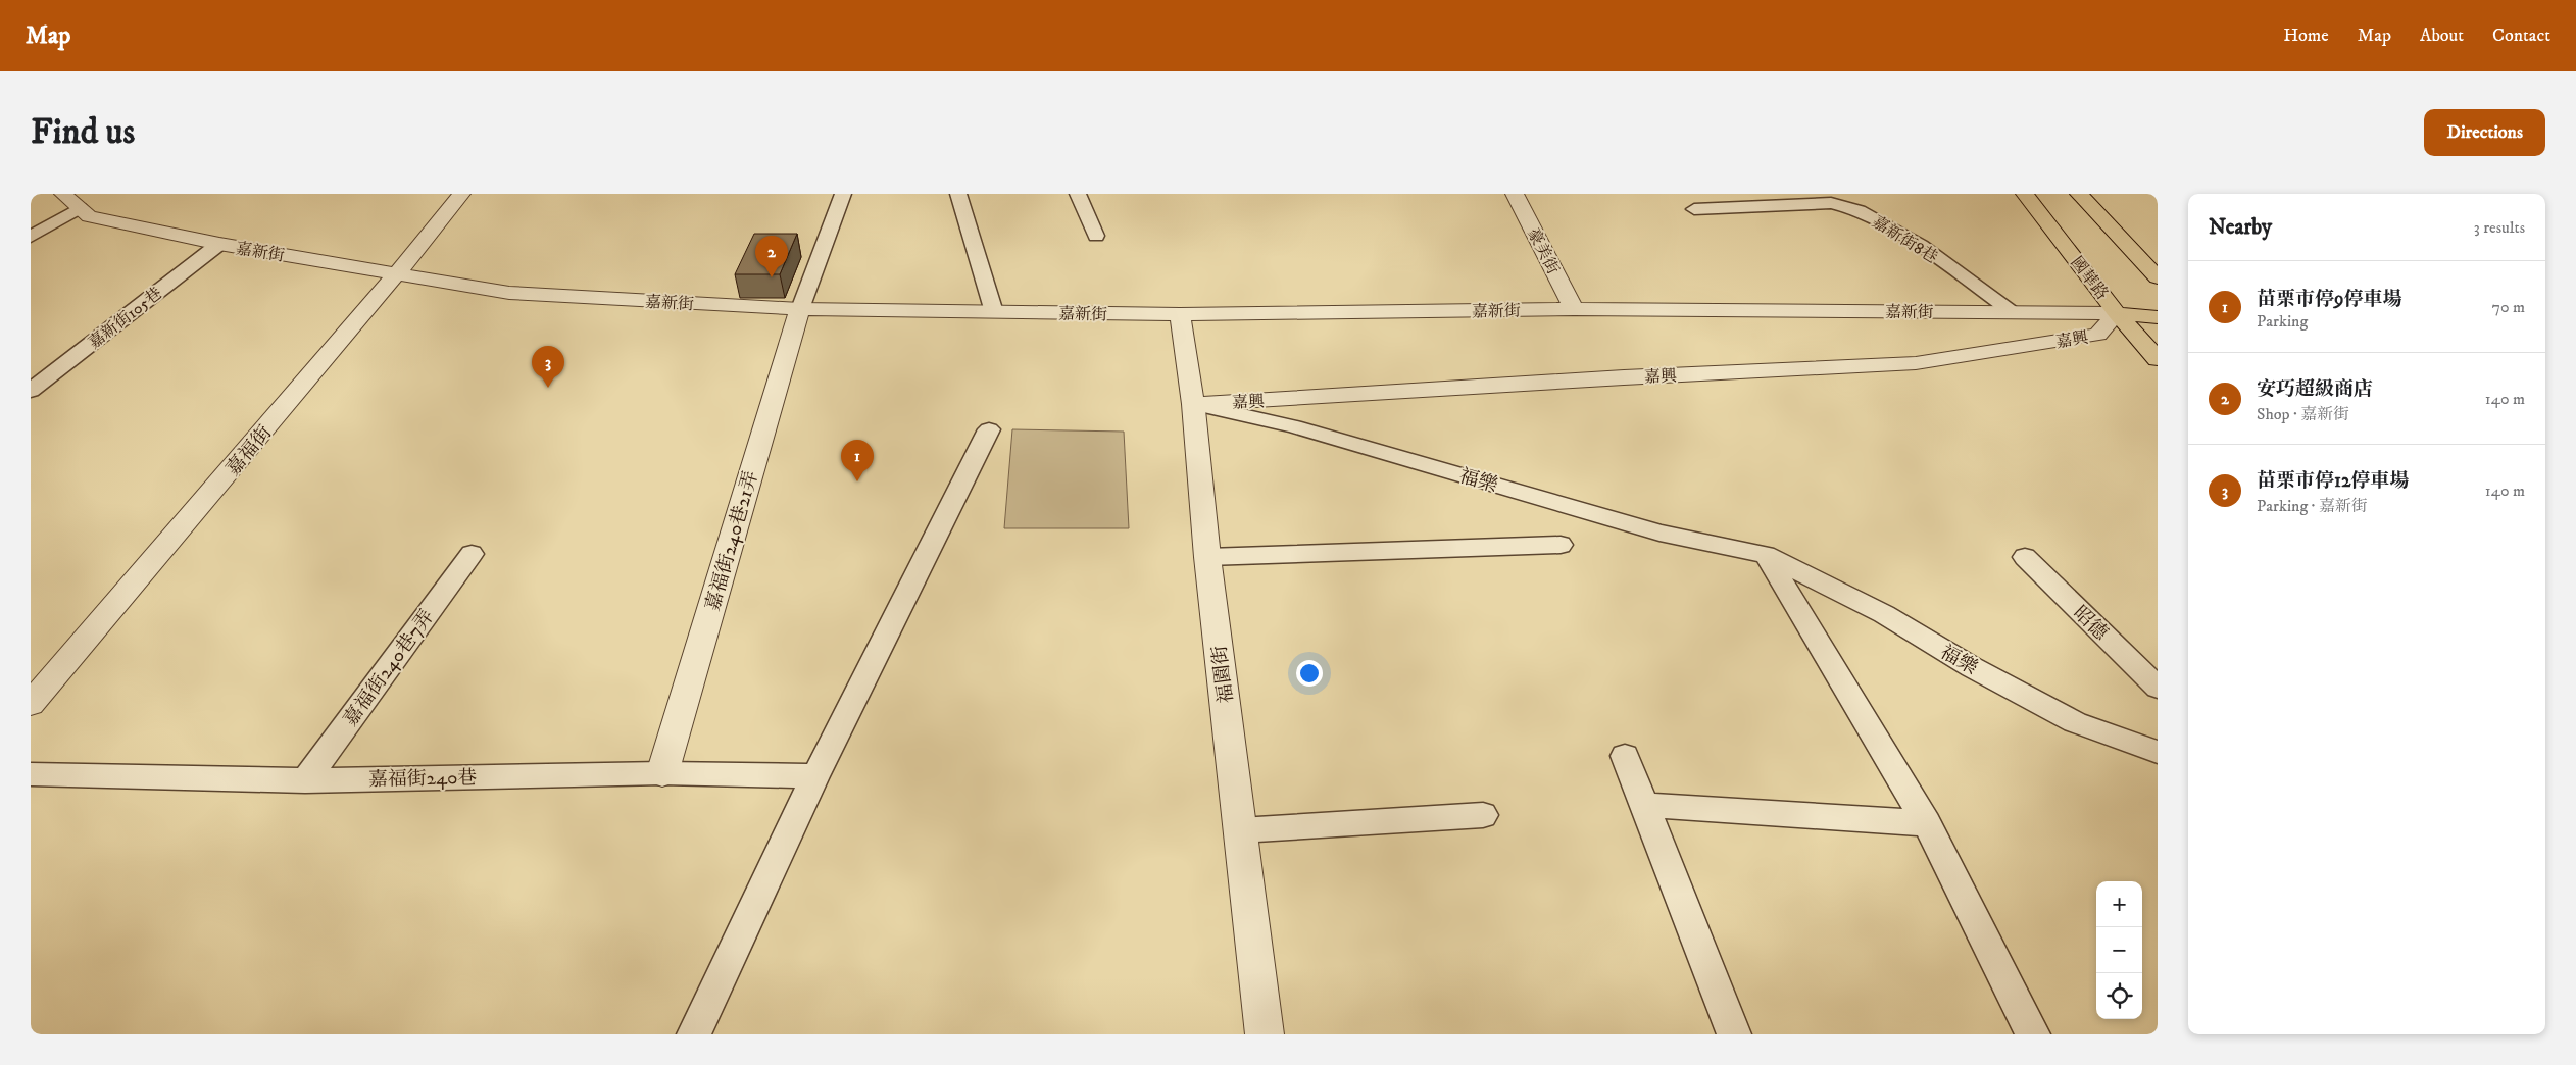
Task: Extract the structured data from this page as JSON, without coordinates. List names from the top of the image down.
{
  "streets": {
    "main road": ["國華路"],
    "street": [
      "嘉新街",
      "豪美街",
      "嘉興",
      "嘉福街",
      "嘉福街240巷21弄",
      "福園街"
    ],
    "lane": [
      "嘉新街8巷",
      "嘉新街105巷",
      "福樂",
      "昭德",
      "嘉福街240巷7弄",
      "嘉福街240巷"
    ]
  },
  "crossings": [
    ["嘉新街8巷", "嘉新街"],
    ["嘉新街", "豪美街"],
    ["嘉新街", "國華路"],
    ["嘉新街", "嘉新街105巷"],
    ["嘉新街", "嘉興"],
    ["嘉新街", "嘉福街"],
    ["嘉新街", "嘉福街240巷21弄"],
    ["嘉新街", "福園街"],
    ["國華路", "嘉興"],
    ["嘉興", "福樂"],
    ["嘉興", "福園街"],
    ["福樂", "福園街"],
    ["嘉福街240巷21弄", "嘉福街240巷"],
    ["嘉福街240巷7弄", "嘉福街240巷"]
  ],
  "page": {
    "header": "Map",
    "nav": [
      "Home",
      "Map",
      "About",
      "Contact"
    ],
    "buttons": "Directions",
    "title": "Find us",
    "heading": ["Nearby", "3 results"],
    "pins": ["2", "3", "1"],
    "list": [
      {
        "mark": "1",
        "name": "苗栗市停9停車場",
        "note": "Parking",
        "value": "70 m"
      },
      {
        "mark": "2",
        "name": "安巧超級商店",
        "note": "Shop · 嘉新街",
        "value": "140 m"
      },
      {
        "mark": "3",
        "name": "苗栗市停12停車場",
        "note": "Parking · 嘉新街",
        "value": "140 m"
      }
    ],
    "map_buttons": ["+", "−"]
  }
}
